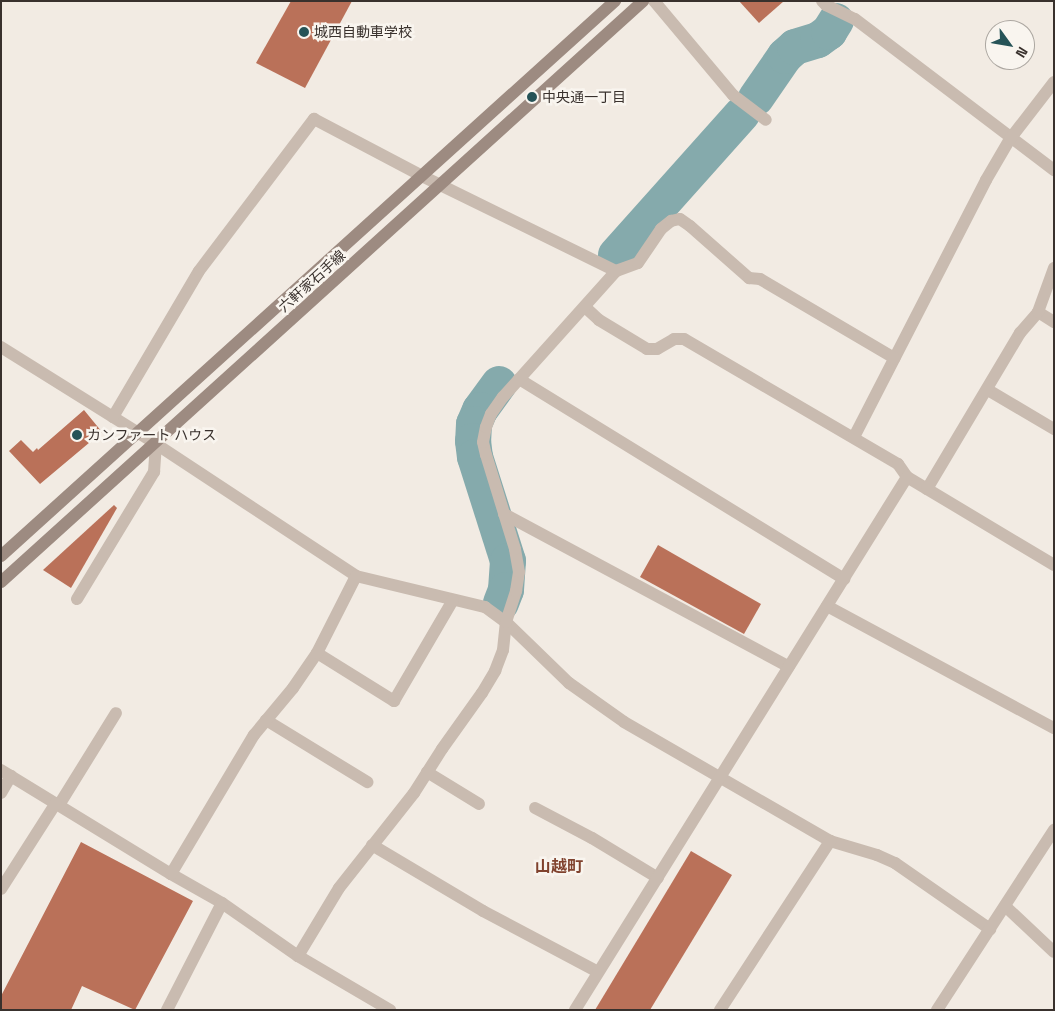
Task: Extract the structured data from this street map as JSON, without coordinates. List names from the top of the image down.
{
  "streets": {
    "main road": ["六軒家石手線"]
  },
  "districts": ["山越町"],
  "places": ["城西自動車学校", "中央通一丁目", "カンファート ハウス"],
  "north": "bottom right"
}
